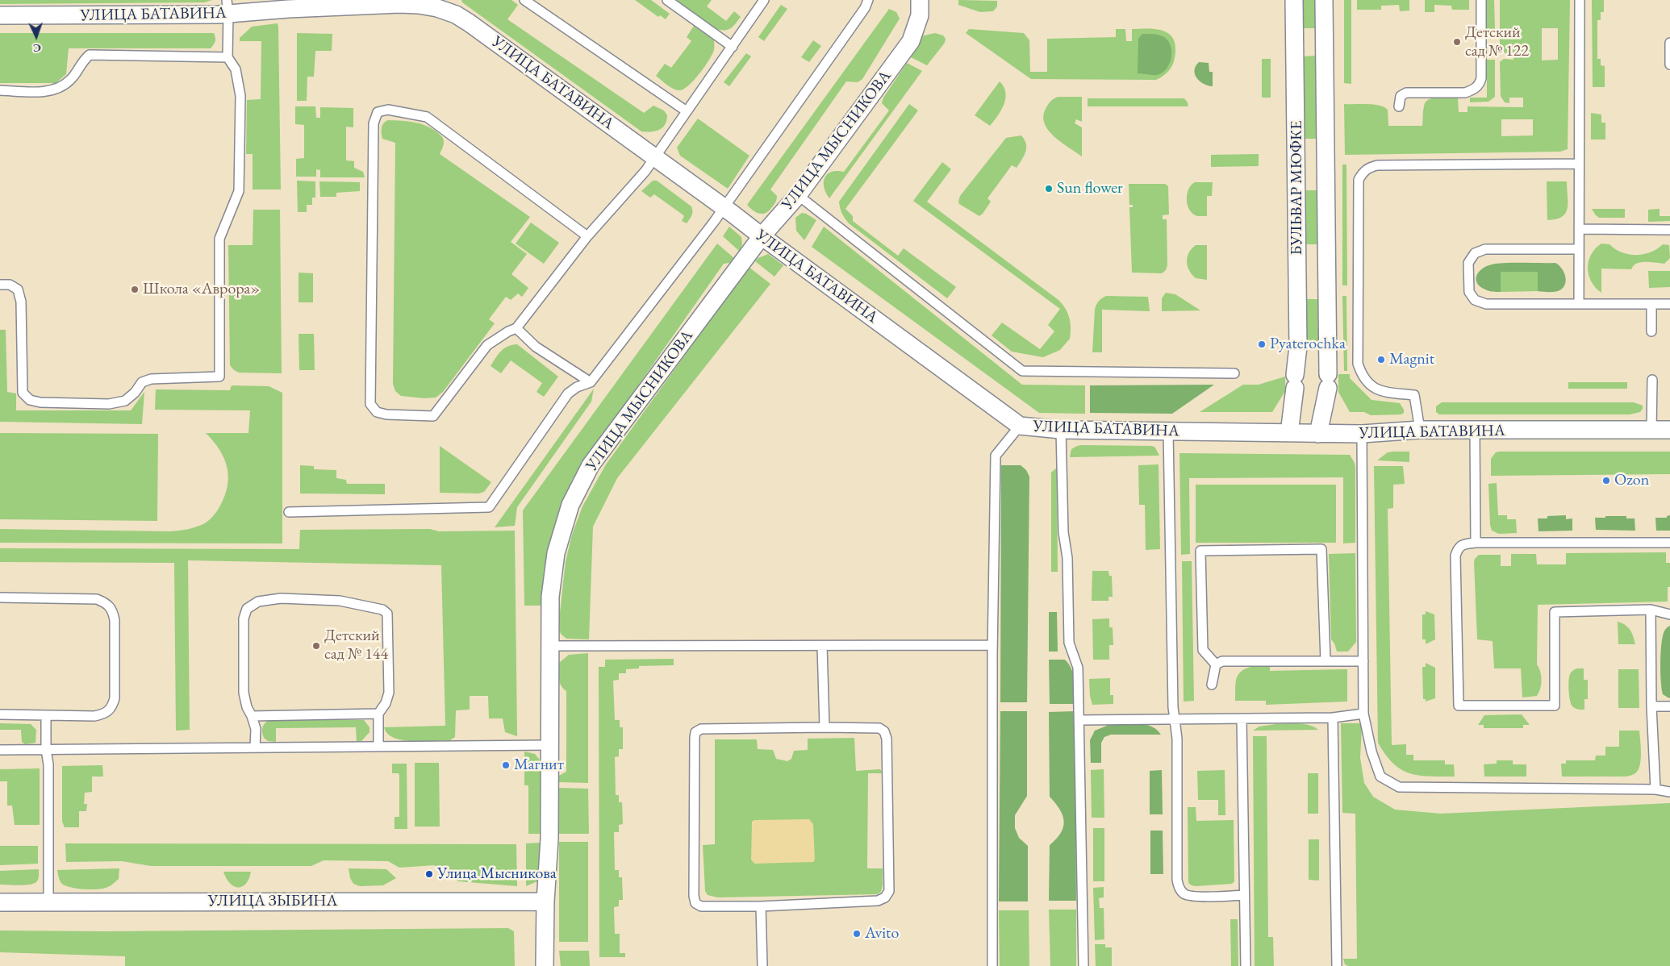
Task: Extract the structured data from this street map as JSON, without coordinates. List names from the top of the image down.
{
  "streets": {
    "street": [
      "УЛИЦА БАТАВИНА",
      "УЛИЦА МЫСНИКОВА",
      "БУЛЬВАР МЮФКЕ",
      "УЛИЦА ЗЫБИНА"
    ]
  },
  "crossings": [
    ["УЛИЦА БАТАВИНА", "УЛИЦА МЫСНИКОВА"],
    ["УЛИЦА БАТАВИНА", "БУЛЬВАР МЮФКЕ"],
    ["УЛИЦА МЫСНИКОВА", "УЛИЦА ЗЫБИНА"]
  ],
  "places": [
    "Детский сад № 122",
    "Sun flower",
    "Школа «Аврора»",
    "Pyaterochka",
    "Magnit",
    "Ozon",
    "Детский сад № 144",
    "Магнит",
    "Улица Мысникова",
    "Avito"
  ],
  "north": "bottom"
}
